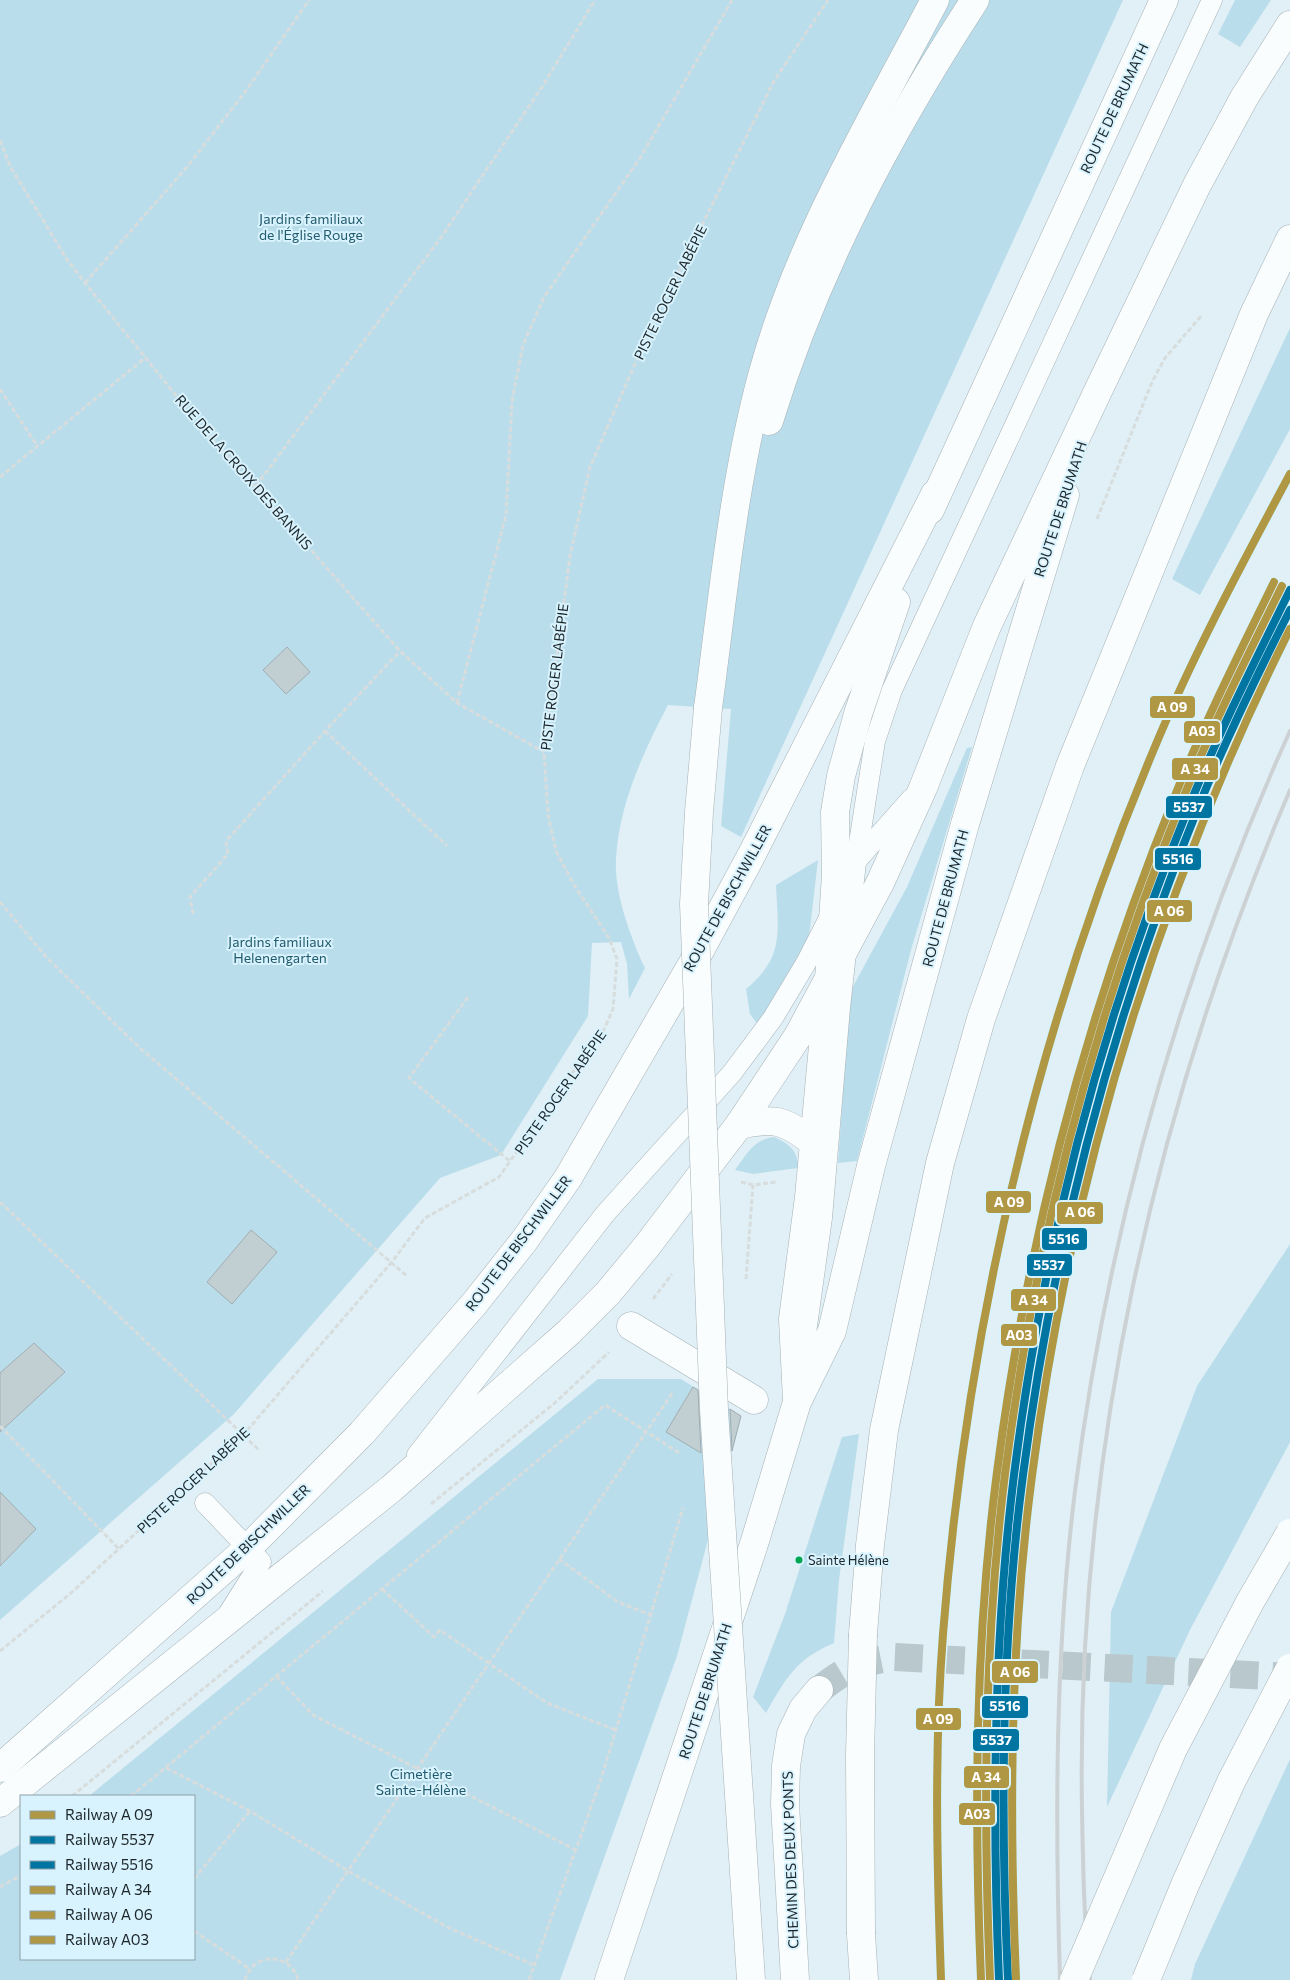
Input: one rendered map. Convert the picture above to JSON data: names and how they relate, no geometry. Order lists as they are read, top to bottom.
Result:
{
  "streets": {
    "main road": ["ROUTE DE BRUMATH", "ROUTE DE BISCHWILLER", "CHEMIN DES DEUX PONTS"],
    "path": ["PISTE ROGER LABÉPIE", "RUE DE LA CROIX DES BANNIS"]
  },
  "crossings": [
    ["ROUTE DE BRUMATH", "ROUTE DE BISCHWILLER"],
    ["PISTE ROGER LABÉPIE", "RUE DE LA CROIX DES BANNIS"]
  ],
  "parks": ["Jardins familiaux de l'Église Rouge", "Jardins familiaux Helenengarten", "Cimetière Sainte-Hélène"],
  "places": ["Sainte Hélène"],
  "lines": ["rail line A03", "rail line 5537", "rail line 5516"],
  "legend": [
    "Railway A 09",
    "Railway 5537",
    "Railway 5516",
    "Railway A 34",
    "Railway A 06",
    "Railway A03"
  ]
}
